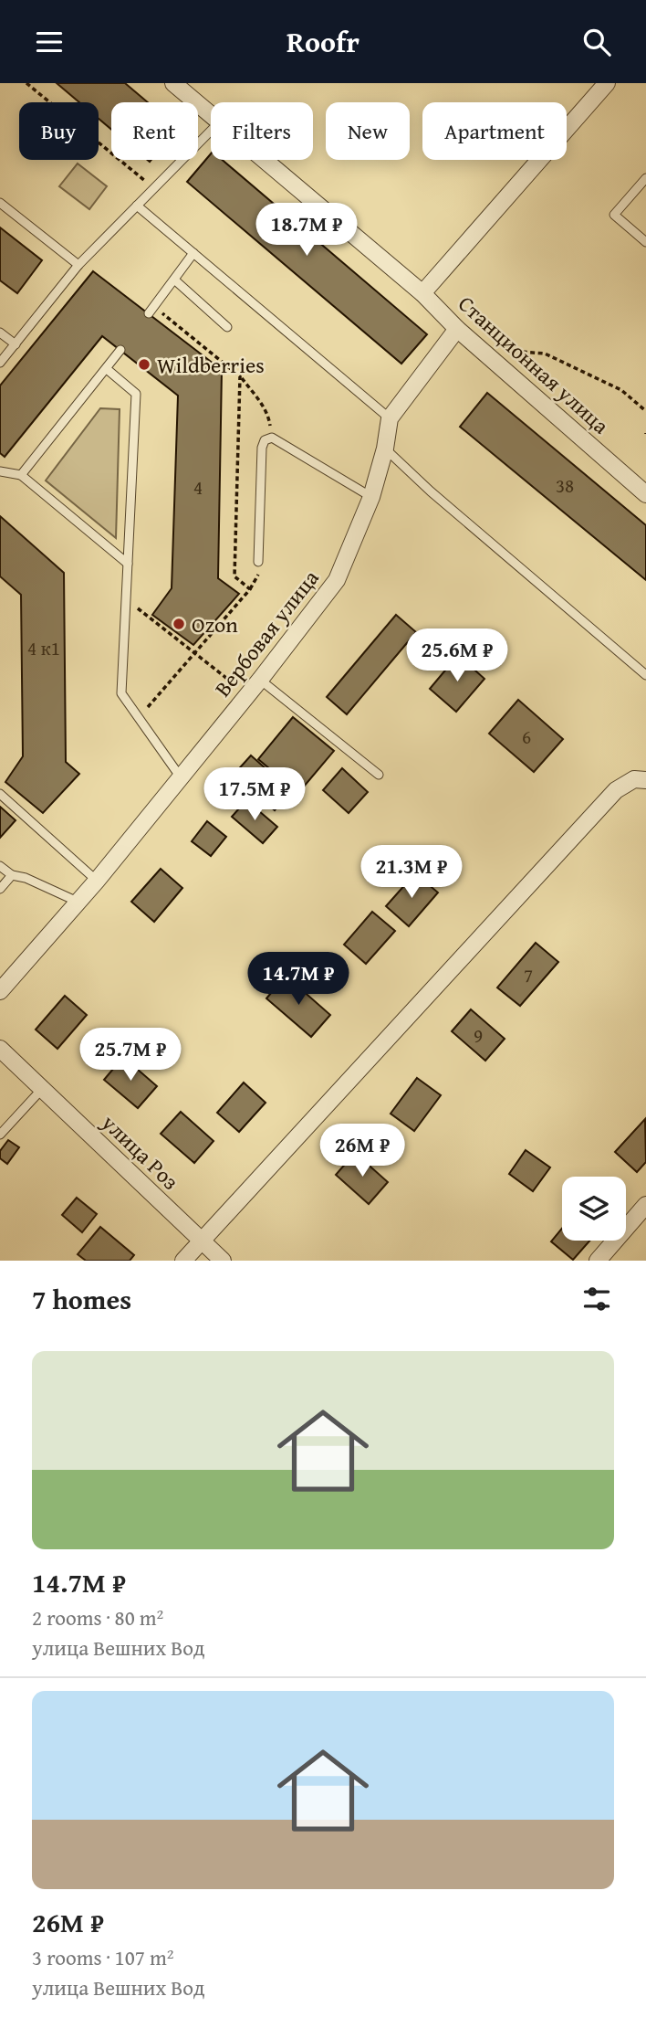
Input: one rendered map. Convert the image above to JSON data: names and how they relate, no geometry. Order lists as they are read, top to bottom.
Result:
{
  "streets": {
    "street": ["Станционная улица", "Вербовая улица", "улица Роз"]
  },
  "crossings": [
    ["Станционная улица", "Вербовая улица"]
  ],
  "places": ["Wildberries", "Ozon"],
  "house_numbers": [
    "38",
    "4",
    "4 к1",
    "6",
    "7",
    "9"
  ],
  "page": {
    "header": "Roofr",
    "chip": [
      "Buy",
      "Rent",
      "Filters",
      "New",
      "Apartment"
    ],
    "price": [
      "18.7M ₽",
      "25.6M ₽",
      "17.5M ₽",
      "21.3M ₽",
      "14.7M ₽",
      "25.7M ₽",
      "26M ₽"
    ],
    "heading": "7 homes",
    "list": [
      {
        "name": "14.7M ₽",
        "note": "2 rooms · 80 m² · улица Вешних Вод"
      },
      {
        "name": "26M ₽",
        "note": "3 rooms · 107 m² · улица Вешних Вод"
      }
    ]
  }
}
